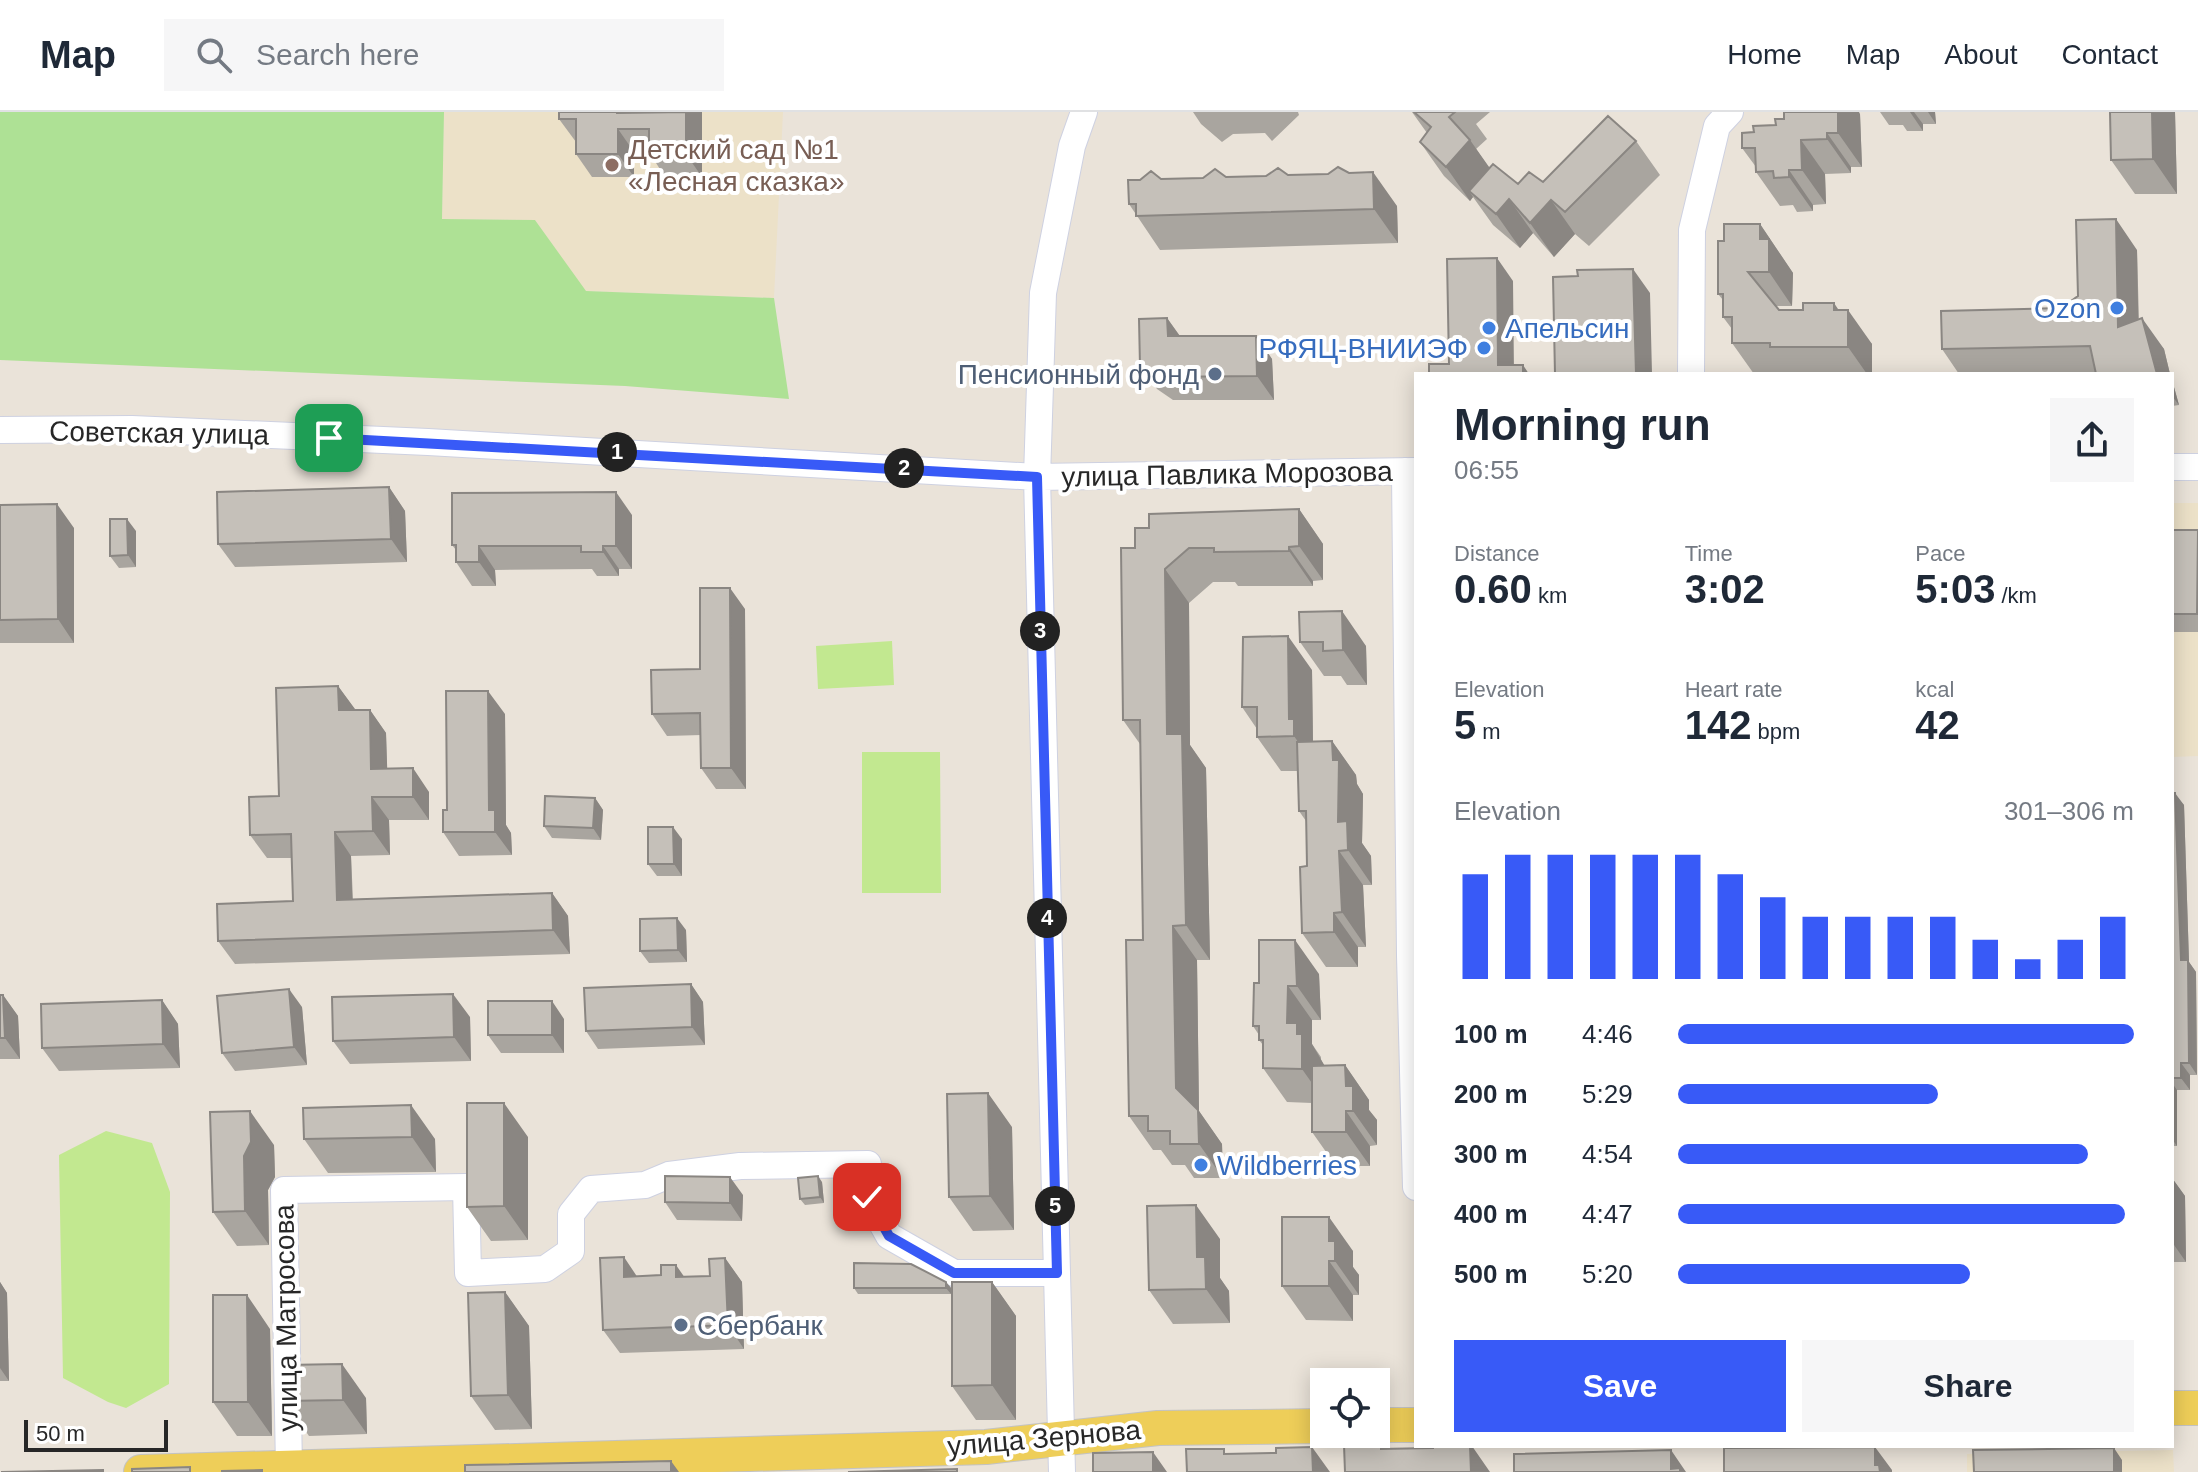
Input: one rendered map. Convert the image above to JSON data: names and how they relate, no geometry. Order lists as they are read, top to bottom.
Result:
{
  "streets": {
    "main road": ["улица Зернова"],
    "street": ["Советская улица", "улица Павлика Морозова", "улица Матросова"]
  },
  "crossings": [
    ["Советская улица", "улица Павлика Морозова"],
    ["улица Матросова", "улица Зернова"]
  ],
  "places": [
    "Детский сад №1 «Лесная сказка»",
    "Ozon",
    "Апельсин",
    "РФЯЦ-ВНИИЭФ",
    "Пенсионный фонд",
    "Wildberries",
    "Сбербанк"
  ],
  "scale_bar": "50 m",
  "page": {
    "header": "Map",
    "search": "Search here",
    "nav": [
      "Home",
      "Map",
      "About",
      "Contact"
    ],
    "heading": ["Morning run", "06:55"],
    "pins": [
      "1",
      "2",
      "3",
      "4",
      "5"
    ],
    "stats": [
      ["Distance", "0.60 km"],
      ["Time", "3:02"],
      ["Pace", "5:03 /km"],
      ["Elevation", "5 m"],
      ["Heart rate", "142 bpm"],
      ["kcal", "42"]
    ],
    "chart": ["Elevation", "301–306 m"],
    "list": [
      {
        "name": "100 m",
        "note": "4:46"
      },
      {
        "name": "200 m",
        "note": "5:29"
      },
      {
        "name": "300 m",
        "note": "4:54"
      },
      {
        "name": "400 m",
        "note": "4:47"
      },
      {
        "name": "500 m",
        "note": "5:20"
      }
    ],
    "buttons": ["Save", "Share"],
    "scale": "50 m"
  }
}
